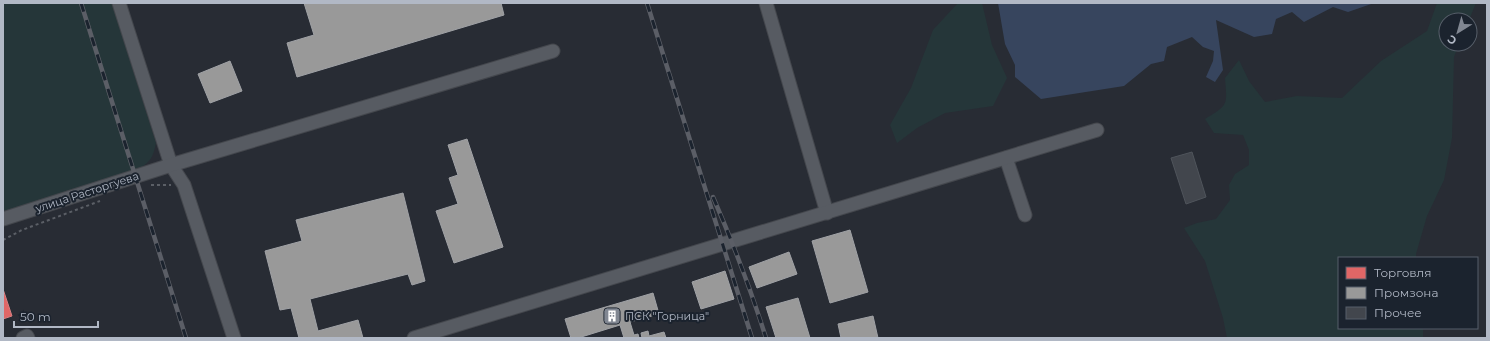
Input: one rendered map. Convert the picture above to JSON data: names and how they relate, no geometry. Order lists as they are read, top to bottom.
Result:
{
  "streets": {
    "street": ["улица Расторгуева"]
  },
  "places": {
    "building": ["ПСК \"Горница\""]
  },
  "legend": ["Торговля", "Промзона", "Прочее"],
  "scale_bar": "50 m",
  "north": "bottom left"
}
